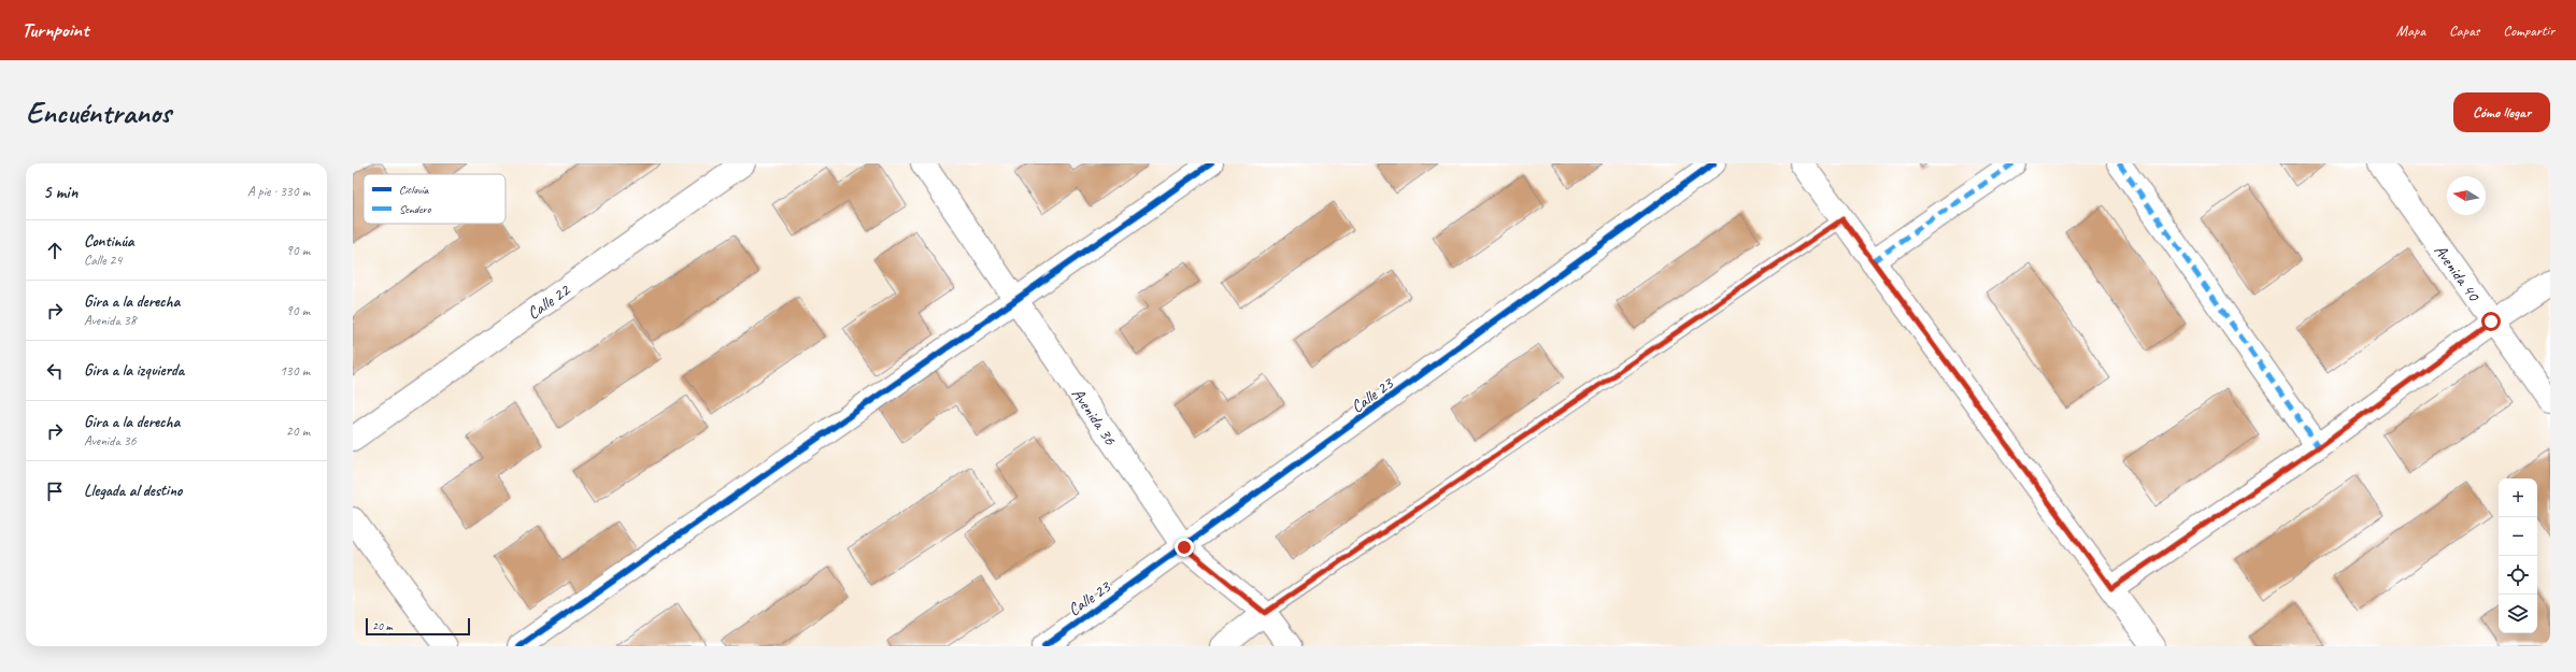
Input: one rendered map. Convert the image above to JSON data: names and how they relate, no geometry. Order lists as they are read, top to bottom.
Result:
{
  "streets": {
    "street": [
      "Avenida 40",
      "Calle 22",
      "Calle 23",
      "Avenida 36"
    ]
  },
  "crossings": [
    ["Calle 23", "Avenida 36"]
  ],
  "legend": ["Ciclovía", "Sendero"],
  "scale_bar": "20 m",
  "north": "left",
  "page": {
    "header": "Turnpoint",
    "nav": ["Mapa", "Capas", "Compartir"],
    "buttons": "Cómo llegar",
    "title": "Encuéntranos",
    "heading": ["5 min", "A pie · 330 m"],
    "list": [
      ["Continúa", "Calle 24", "90 m"],
      ["Gira a la derecha", "Avenida 38", "90 m"],
      ["Gira a la izquierda", "130 m"],
      ["Gira a la derecha", "Avenida 36", "20 m"],
      "Llegada al destino"
    ],
    "map_buttons": ["+", "−"],
    "scale": "20 m"
  }
}
